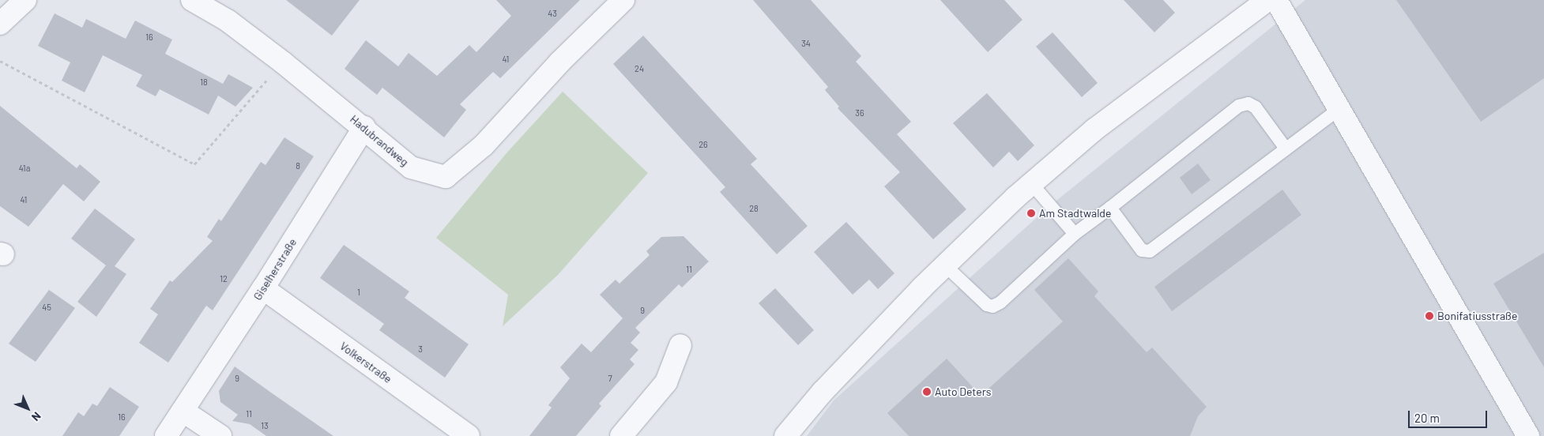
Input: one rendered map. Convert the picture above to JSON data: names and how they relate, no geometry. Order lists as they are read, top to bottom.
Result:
{
  "streets": {
    "street": ["Hadubrandweg", "Giselherstraße", "Volkerstraße"]
  },
  "crossings": [
    ["Hadubrandweg", "Giselherstraße"],
    ["Giselherstraße", "Volkerstraße"]
  ],
  "places": ["Am Stadtwalde", "Bonifatiusstraße", "Auto Deters"],
  "house_numbers": [
    "43",
    "16",
    "34",
    "41",
    "24",
    "18",
    "36",
    "26",
    "8",
    "41a",
    "41",
    "28",
    "11",
    "12",
    "1",
    "45",
    "9",
    "3",
    "9",
    "7",
    "11",
    "16",
    "13"
  ],
  "scale_bar": "20 m",
  "north": "bottom right"
}
